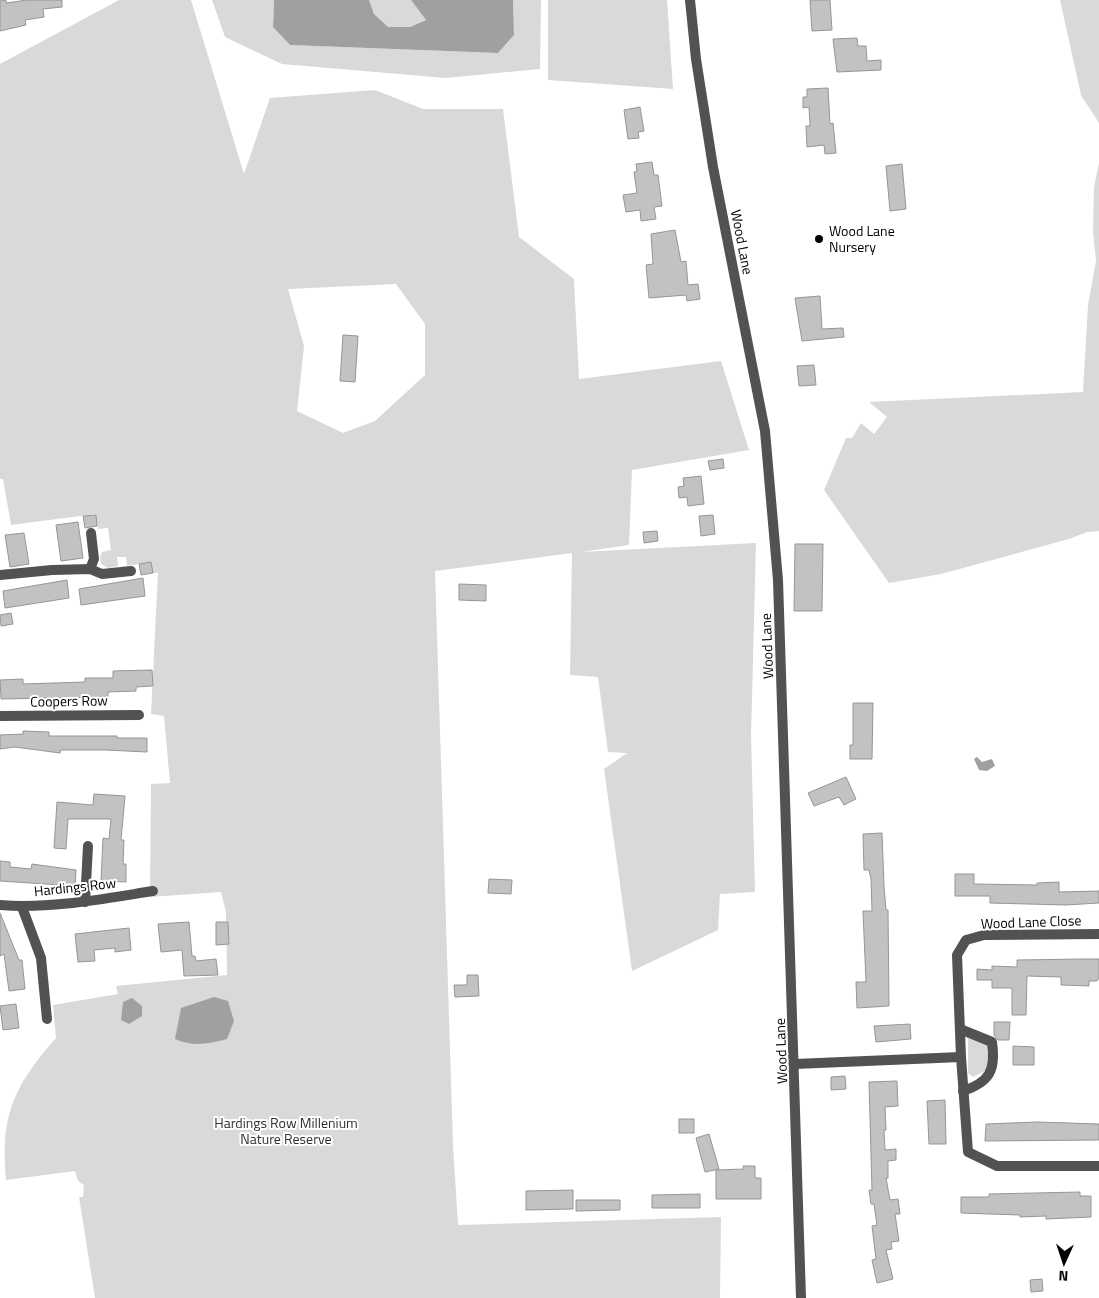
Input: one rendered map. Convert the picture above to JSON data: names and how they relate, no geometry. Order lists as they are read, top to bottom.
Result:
{
  "streets": {
    "street": [
      "Wood Lane",
      "Coopers Row",
      "Hardings Row",
      "Wood Lane Close"
    ]
  },
  "parks": ["Hardings Row Millenium Nature Reserve"],
  "places": ["Wood Lane Nursery"],
  "north": "bottom"
}
